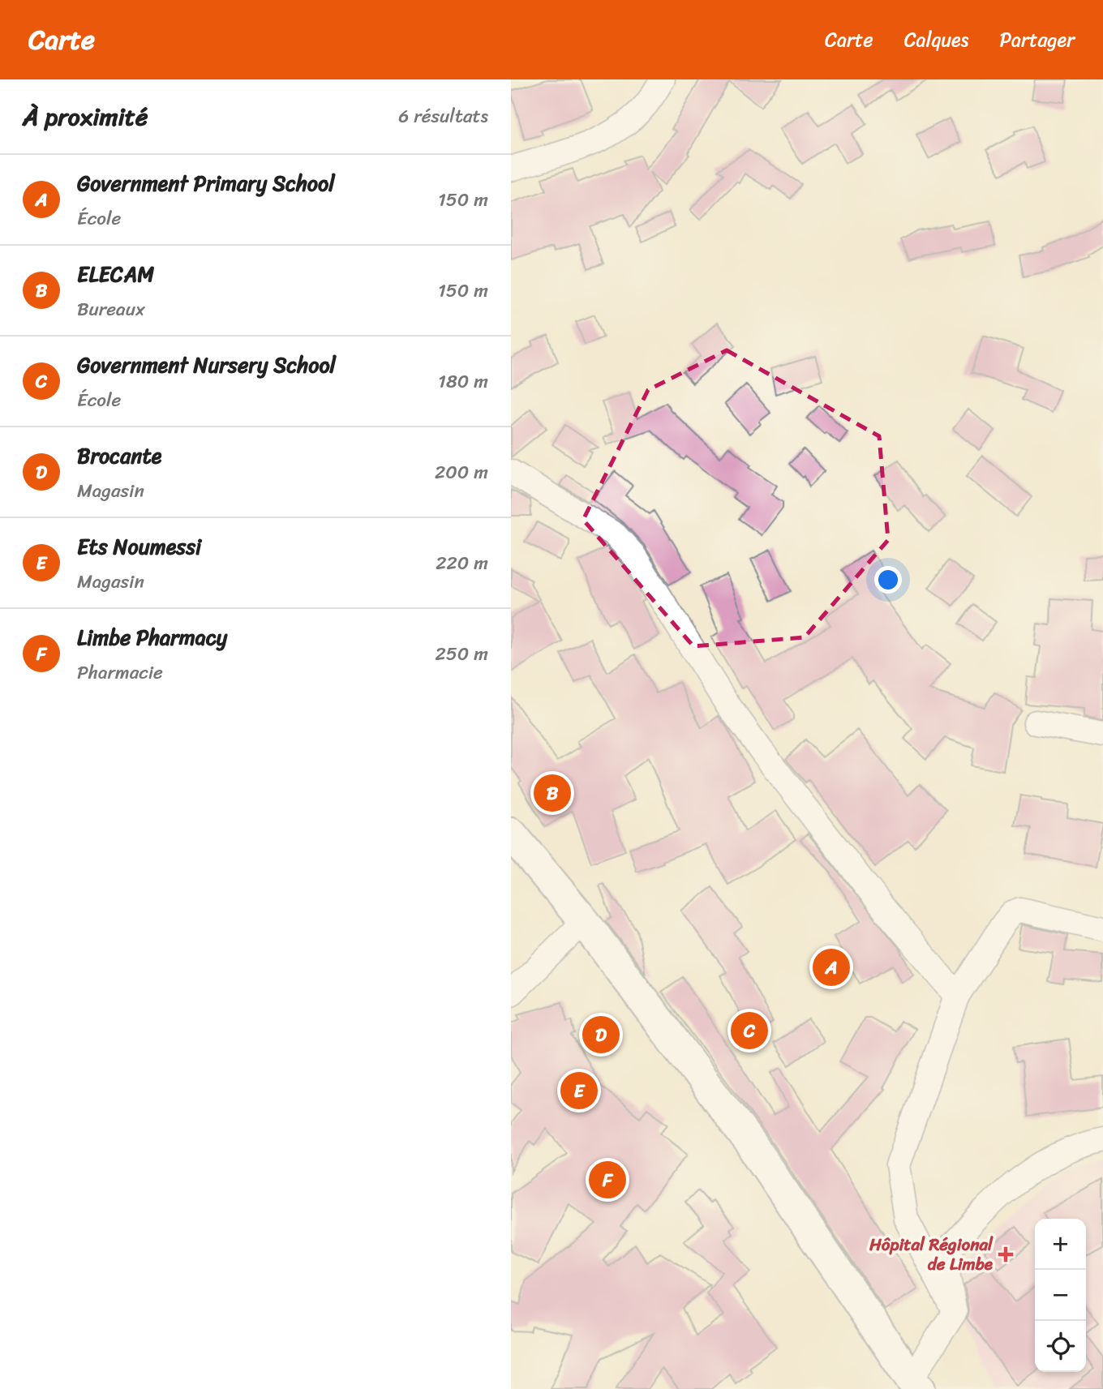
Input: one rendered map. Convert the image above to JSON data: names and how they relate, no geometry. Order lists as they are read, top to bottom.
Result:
{
  "places": {
    "health": ["Hôpital Régional de Limbe"]
  },
  "page": {
    "header": "Carte",
    "nav": ["Carte", "Calques", "Partager"],
    "heading": ["À proximité", "6 résultats"],
    "list": [
      {
        "mark": "A",
        "name": "Government Primary School",
        "note": "École",
        "value": "150 m"
      },
      {
        "mark": "B",
        "name": "ELECAM",
        "note": "Bureaux",
        "value": "150 m"
      },
      {
        "mark": "C",
        "name": "Government Nursery School",
        "note": "École",
        "value": "180 m"
      },
      {
        "mark": "D",
        "name": "Brocante",
        "note": "Magasin",
        "value": "200 m"
      },
      {
        "mark": "E",
        "name": "Ets Noumessi",
        "note": "Magasin",
        "value": "220 m"
      },
      {
        "mark": "F",
        "name": "Limbe Pharmacy",
        "note": "Pharmacie",
        "value": "250 m"
      }
    ],
    "pins": [
      "B",
      "A",
      "C",
      "D",
      "E",
      "F"
    ],
    "map_buttons": ["+", "−"]
  }
}
